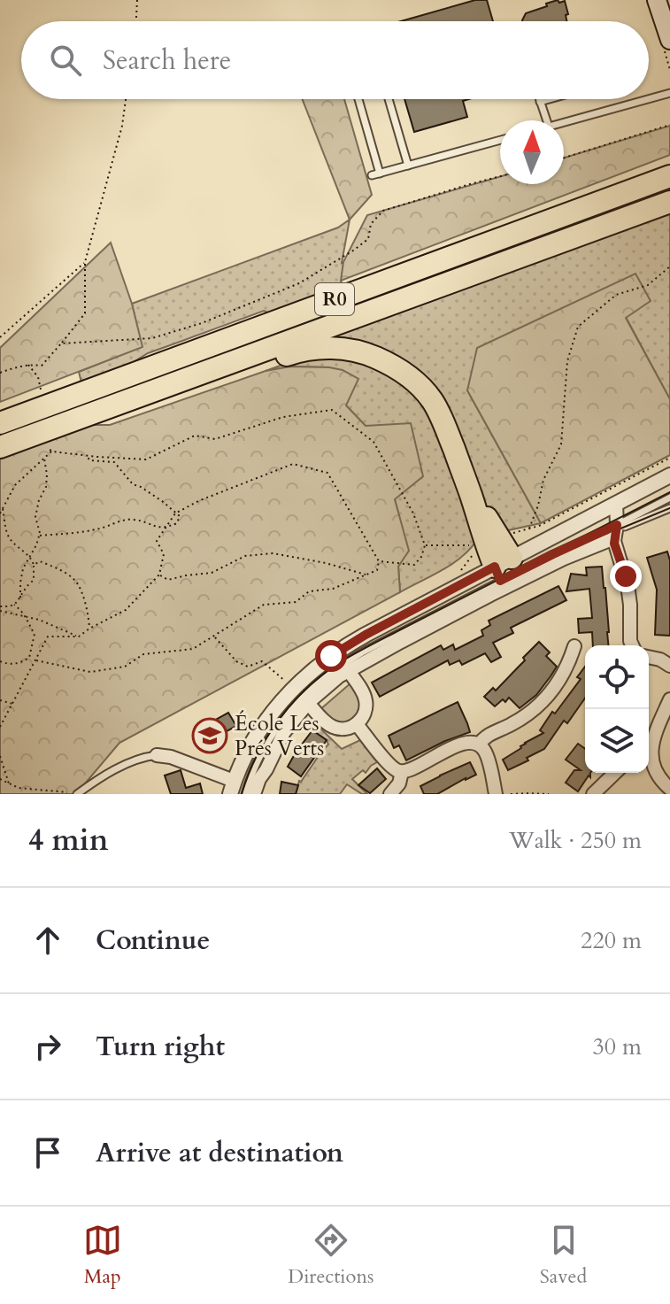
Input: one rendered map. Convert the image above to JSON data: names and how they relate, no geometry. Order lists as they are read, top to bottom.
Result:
{
  "streets": {
    "highway": ["R0"]
  },
  "places": {
    "school or university": ["École Les Prés Verts"]
  },
  "north": "top",
  "page": {
    "search": "Search here",
    "heading": ["4 min", "Walk · 250 m"],
    "list": [
      ["Continue", "220 m"],
      ["Turn right", "30 m"],
      "Arrive at destination"
    ],
    "nav": ["Map", "Directions", "Saved"]
  }
}
